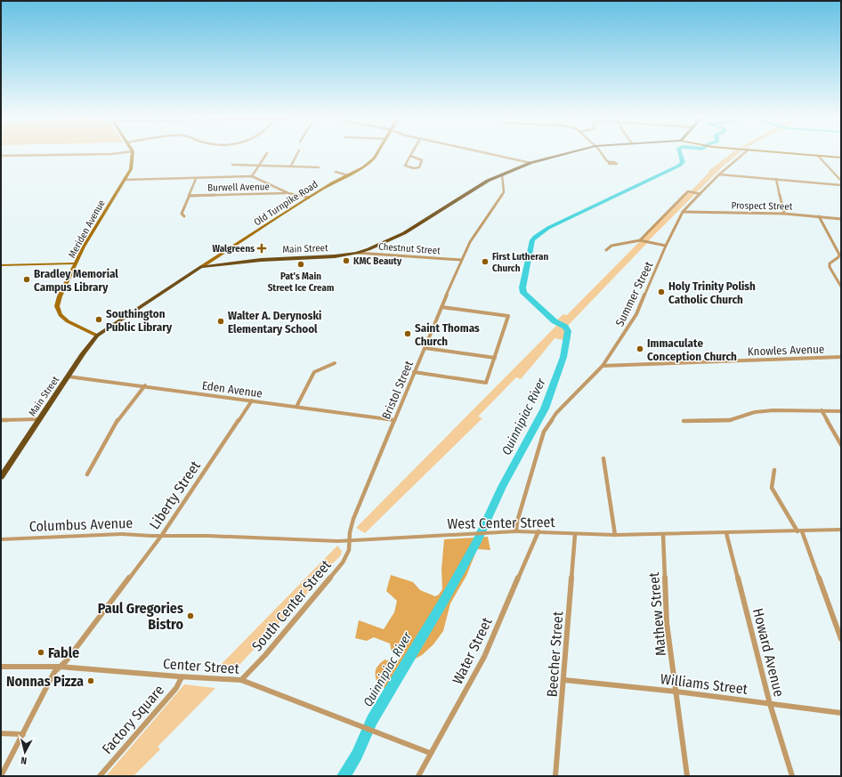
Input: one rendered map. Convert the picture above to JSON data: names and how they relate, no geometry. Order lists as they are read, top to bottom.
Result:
{
  "streets": {
    "highway": ["Main Street"],
    "main road": ["Old Turnpike Road", "Meriden Avenue"],
    "street": [
      "Burwell Avenue",
      "Prospect Street",
      "Chestnut Street",
      "Summer Street",
      "Knowles Avenue",
      "Eden Avenue",
      "Bristol Street",
      "Liberty Street",
      "West Center Street",
      "Columbus Avenue",
      "South Center Street",
      "Mathew Street",
      "Water Street",
      "Howard Avenue",
      "Beecher Street",
      "Center Street",
      "Williams Street",
      "Factory Square"
    ]
  },
  "crossings": [
    ["Old Turnpike Road", "Main Street"],
    ["Prospect Street", "Summer Street"],
    ["Meriden Avenue", "Main Street"],
    ["Main Street", "Chestnut Street"],
    ["Main Street", "Eden Avenue"],
    ["Main Street", "Bristol Street"],
    ["Chestnut Street", "Bristol Street"],
    ["Summer Street", "Knowles Avenue"],
    ["Summer Street", "West Center Street"],
    ["Eden Avenue", "Bristol Street"],
    ["Eden Avenue", "Liberty Street"],
    ["Bristol Street", "West Center Street"],
    ["Bristol Street", "South Center Street"],
    ["Liberty Street", "West Center Street"],
    ["Liberty Street", "Columbus Avenue"],
    ["Liberty Street", "Center Street"],
    ["West Center Street", "Columbus Avenue"],
    ["West Center Street", "South Center Street"],
    ["West Center Street", "Mathew Street"],
    ["West Center Street", "Water Street"],
    ["West Center Street", "Howard Avenue"],
    ["West Center Street", "Beecher Street"],
    ["South Center Street", "Center Street"],
    ["Mathew Street", "Williams Street"],
    ["Water Street", "Center Street"],
    ["Howard Avenue", "Williams Street"],
    ["Beecher Street", "Williams Street"],
    ["Center Street", "Factory Square"]
  ],
  "water": ["Quinnipiac River"],
  "places": {
    "health": ["Walgreens"],
    "other": [
      "KMC Beauty",
      "First Lutheran Church",
      "Pat's Main Street Ice Cream",
      "Bradley Memorial Campus Library",
      "Holy Trinity Polish Catholic Church",
      "Southington Public Library",
      "Walter A. Derynoski Elementary School",
      "Saint Thomas Church",
      "Immaculate Conception Church",
      "Paul Gregories Bistro",
      "Fable",
      "Nonnas Pizza"
    ]
  },
  "north": "bottom"
}
